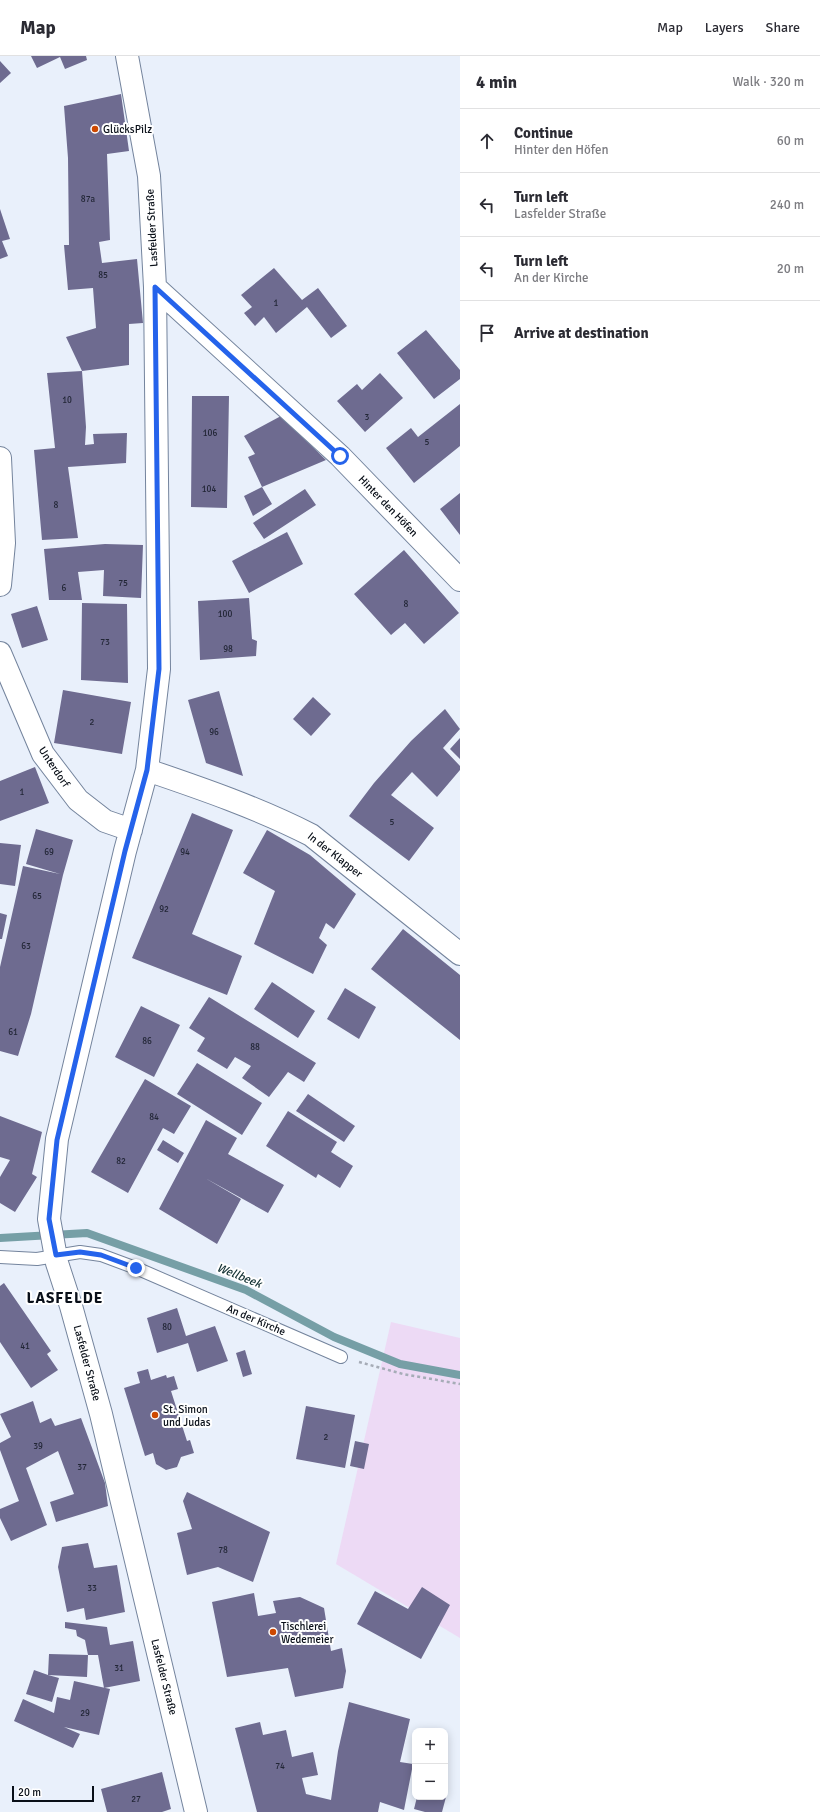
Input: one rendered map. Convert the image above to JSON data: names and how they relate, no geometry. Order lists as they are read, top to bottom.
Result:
{
  "streets": {
    "street": [
      "Lasfelder Straße",
      "Hinter den Höfen",
      "Unterdorf",
      "In der Klapper"
    ],
    "lane": ["An der Kirche"]
  },
  "crossings": [
    ["Lasfelder Straße", "Hinter den Höfen"],
    ["Lasfelder Straße", "Unterdorf"],
    ["Lasfelder Straße", "In der Klapper"],
    ["Lasfelder Straße", "An der Kirche"]
  ],
  "districts": ["LASFELDE"],
  "water": ["Wellbeek"],
  "places": ["GlücksPilz", "St. Simon und Judas", "Tischlerei Wedemeier"],
  "house_numbers": [
    "87a",
    "85",
    "1",
    "10",
    "3",
    "106",
    "5",
    "104",
    "8",
    "75",
    "6",
    "8",
    "100",
    "73",
    "98",
    "2",
    "96",
    "1",
    "5",
    "69",
    "94",
    "65",
    "92",
    "63",
    "61",
    "86",
    "88",
    "84",
    "82",
    "80",
    "41",
    "2",
    "39",
    "37",
    "78",
    "33",
    "31",
    "29",
    "74",
    "27"
  ],
  "scale_bar": "20 m",
  "page": {
    "header": "Map",
    "nav": ["Map", "Layers", "Share"],
    "heading": ["4 min", "Walk · 320 m"],
    "list": [
      ["Continue", "Hinter den Höfen", "60 m"],
      ["Turn left", "Lasfelder Straße", "240 m"],
      ["Turn left", "An der Kirche", "20 m"],
      "Arrive at destination"
    ],
    "map_buttons": ["+", "−"],
    "scale": "20 m"
  }
}
